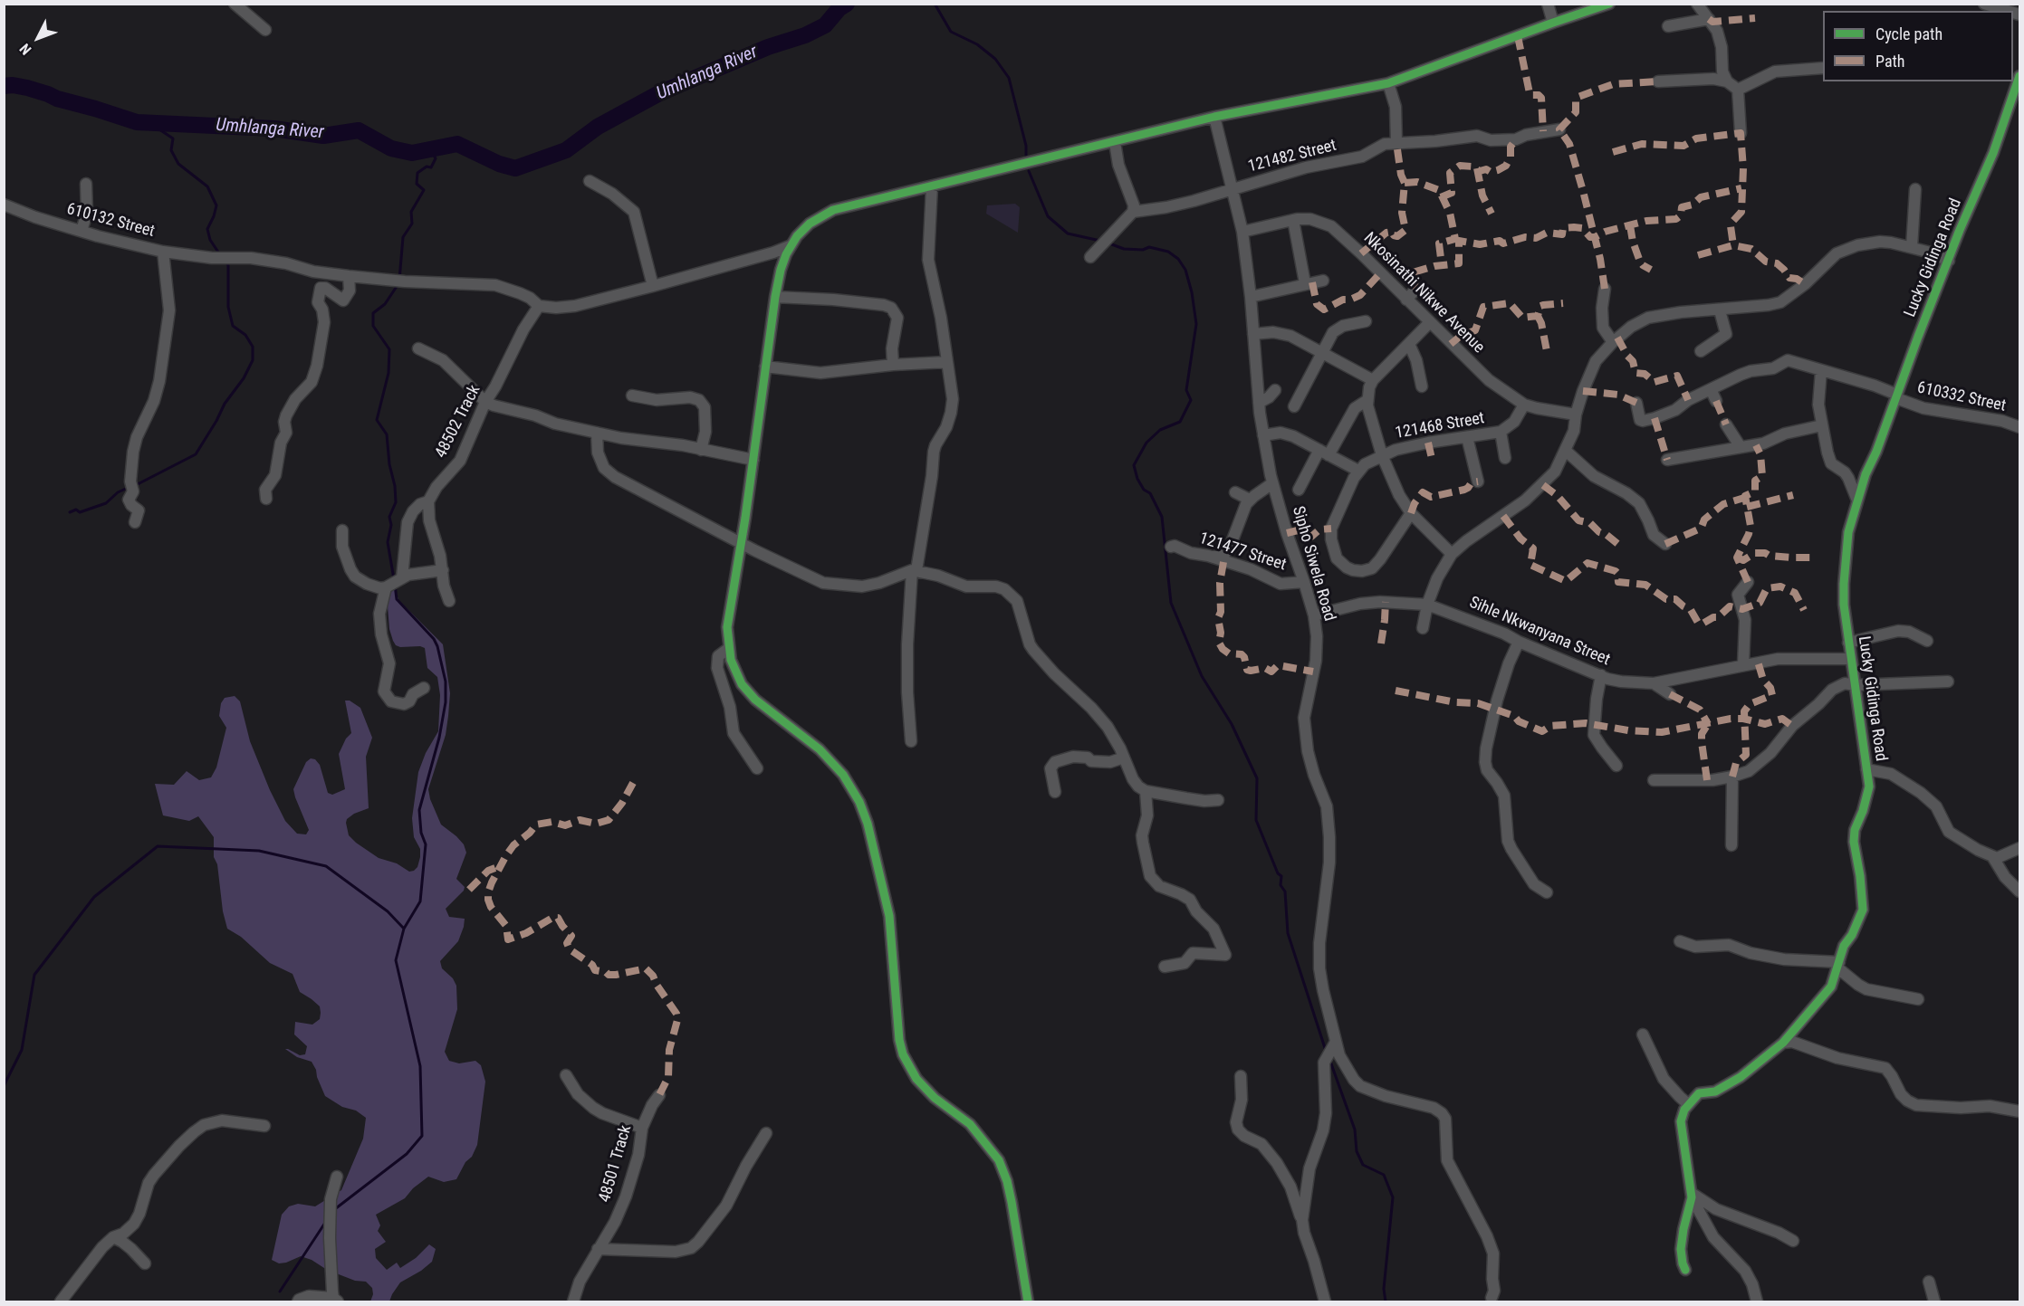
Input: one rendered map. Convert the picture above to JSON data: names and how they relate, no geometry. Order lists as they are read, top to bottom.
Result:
{
  "streets": {
    "street": [
      "121482 Street",
      "610132 Street",
      "Lucky Gidinga Road",
      "Nkosinathi Nikwe Avenue",
      "610332 Street",
      "48502 Track",
      "121468 Street",
      "121477 Street",
      "Sipho Siwela Road",
      "Sihle Nkwanyana Street",
      "48501 Track"
    ]
  },
  "crossings": [
    ["121482 Street", "Sipho Siwela Road"],
    ["Lucky Gidinga Road", "610332 Street"],
    ["Lucky Gidinga Road", "Sihle Nkwanyana Street"],
    ["Nkosinathi Nikwe Avenue", "121468 Street"],
    ["Nkosinathi Nikwe Avenue", "Sipho Siwela Road"],
    ["121477 Street", "Sipho Siwela Road"],
    ["Sipho Siwela Road", "Sihle Nkwanyana Street"]
  ],
  "water": ["Umhlanga River"],
  "legend": ["Cycle path", "Path"],
  "north": "bottom left"
}
